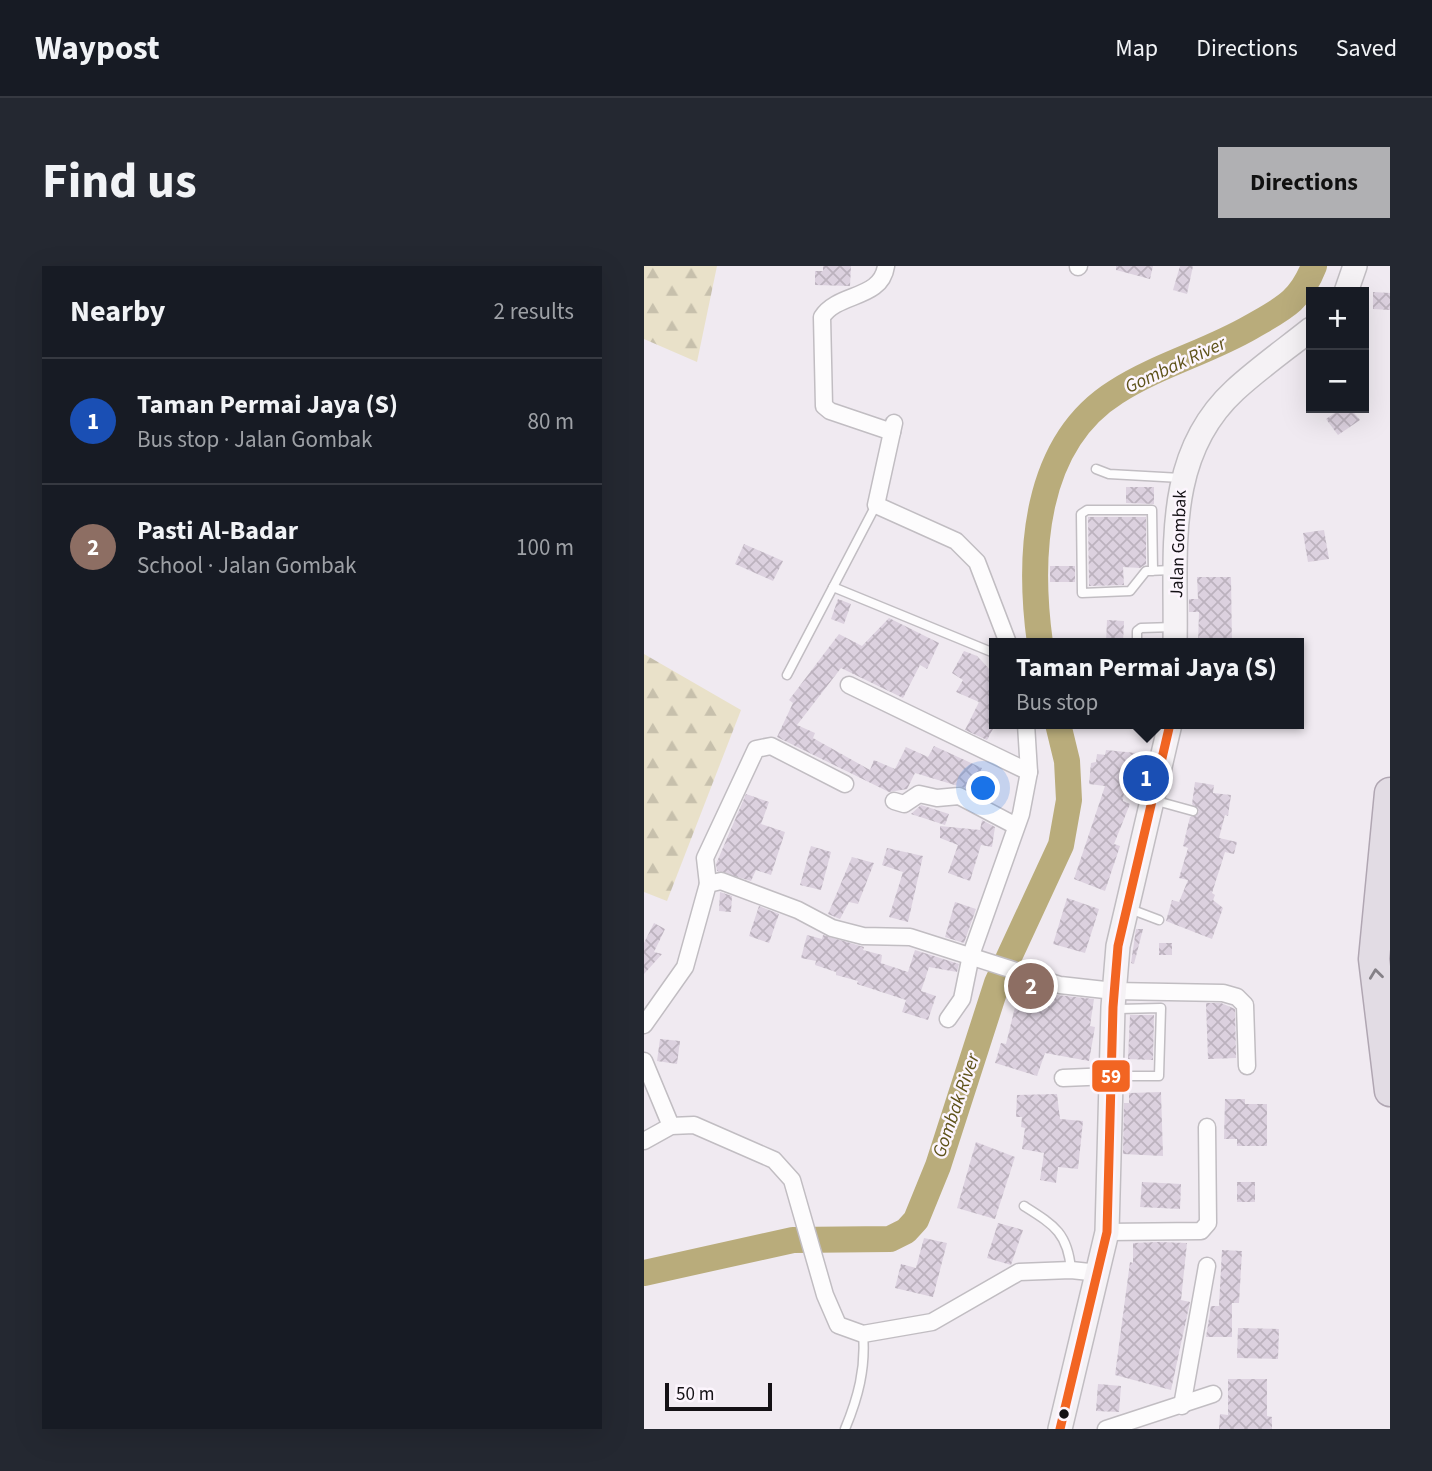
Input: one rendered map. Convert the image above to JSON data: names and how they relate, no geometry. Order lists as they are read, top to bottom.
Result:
{
  "streets": {
    "main road": ["Jalan Gombak"]
  },
  "water": ["Gombak River"],
  "lines": ["transit line 59"],
  "scale_bar": "50 m",
  "page": {
    "header": "Waypost",
    "nav": ["Map", "Directions", "Saved"],
    "title": "Find us",
    "buttons": "Directions",
    "heading": ["Nearby", "2 results"],
    "map_buttons": ["+", "−"],
    "list": [
      {
        "mark": "1",
        "name": "Taman Permai Jaya (S)",
        "note": "Bus stop · Jalan Gombak",
        "value": "80 m"
      },
      {
        "mark": "2",
        "name": "Pasti Al-Badar",
        "note": "School · Jalan Gombak",
        "value": "100 m"
      }
    ],
    "popup": ["Taman Permai Jaya (S)", "Bus stop"],
    "pins": ["1", "2"],
    "scale": "50 m"
  }
}
